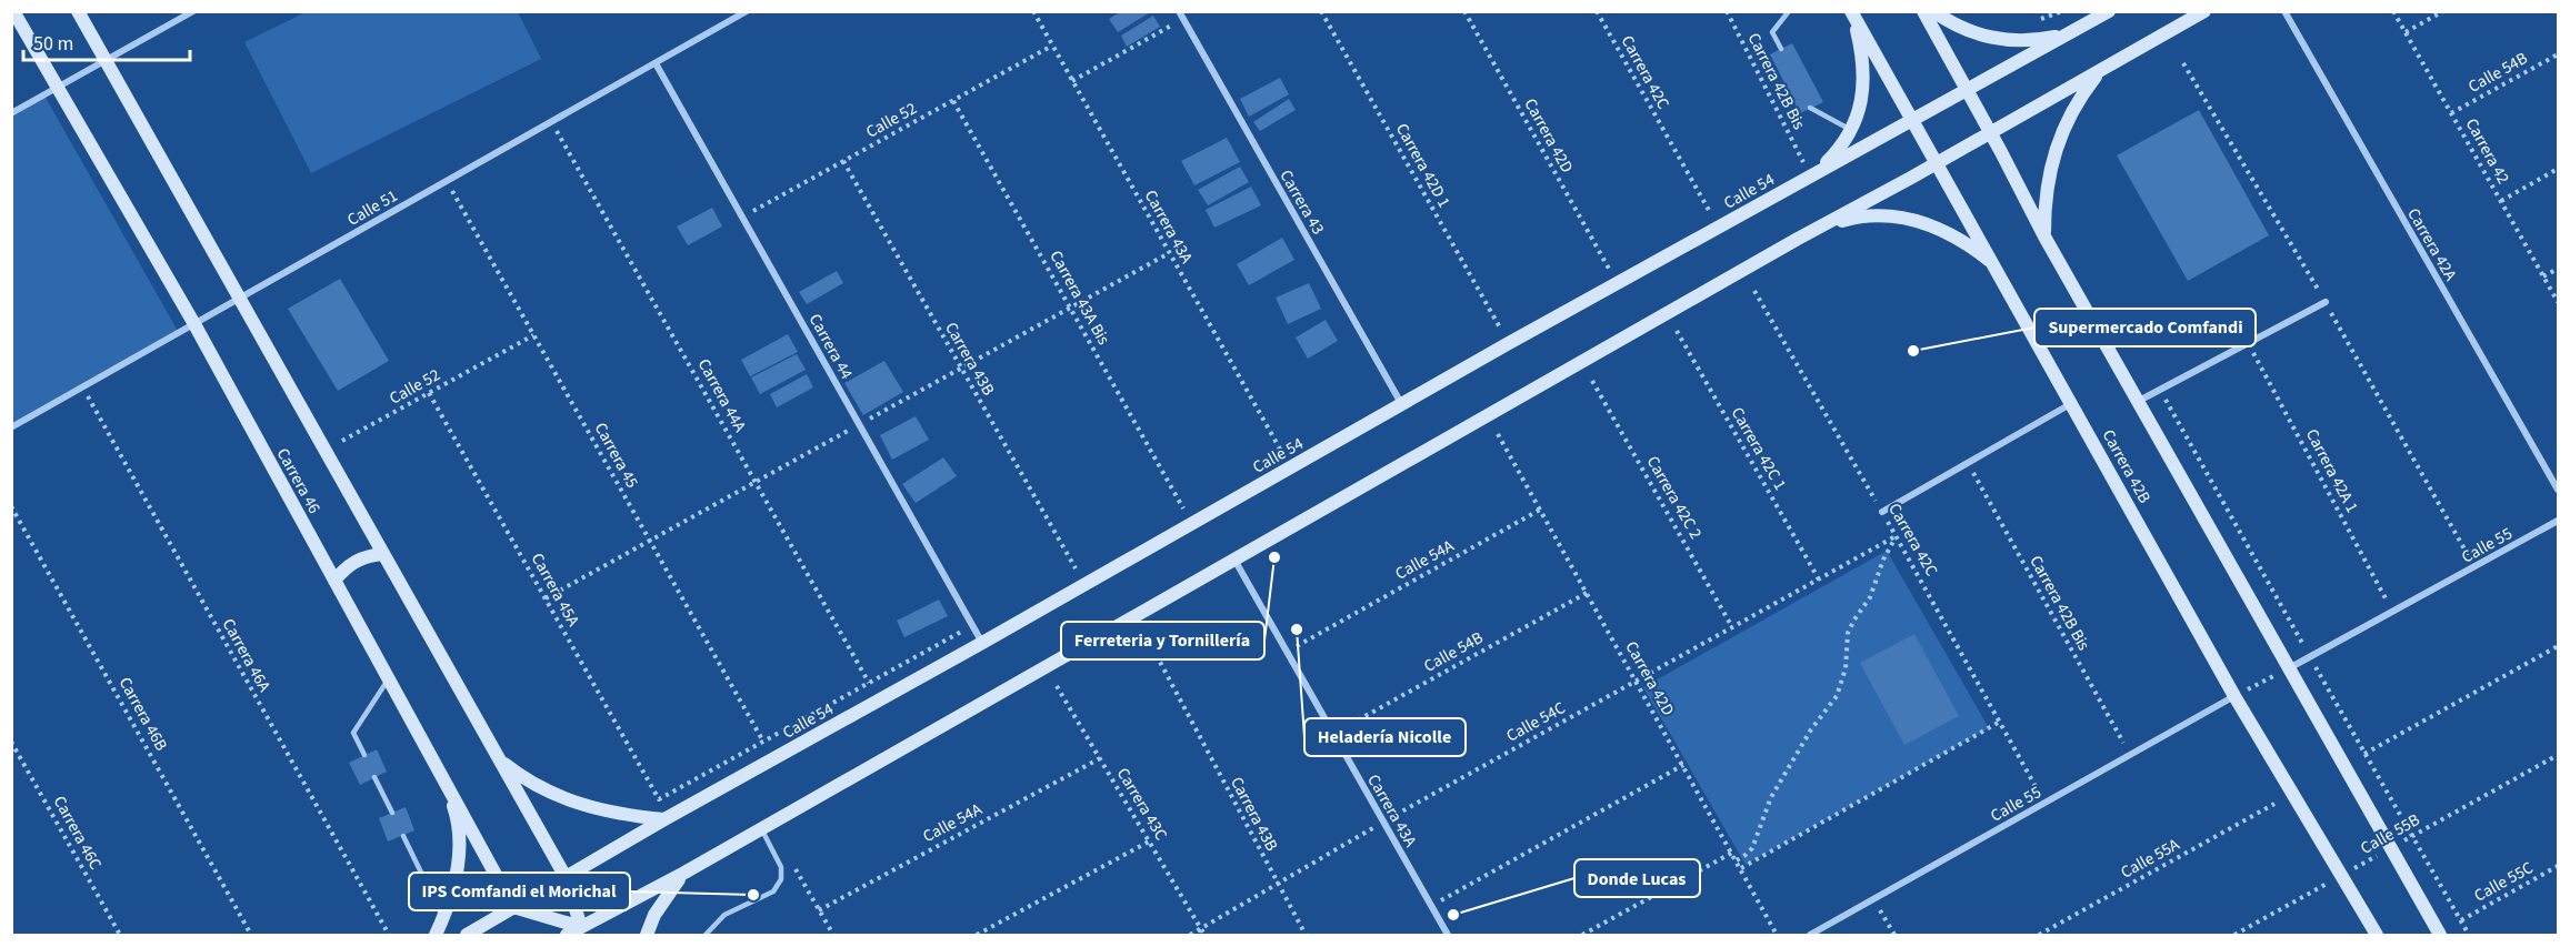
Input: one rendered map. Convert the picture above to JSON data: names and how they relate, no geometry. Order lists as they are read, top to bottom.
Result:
{
  "streets": {
    "main road": ["Calle 54", "Carrera 42B", "Carrera 46"],
    "street": [
      "Carrera 43",
      "Calle 51",
      "Carrera 43A",
      "Carrera 42A",
      "Carrera 44",
      "Calle 55"
    ],
    "path": [
      "Carrera 42C",
      "Calle 54B",
      "Carrera 42B Bis",
      "Calle 52",
      "Carrera 42D",
      "Carrera 42",
      "Carrera 42D 1",
      "Carrera 43A Bis",
      "Carrera 43B",
      "Carrera 44A",
      "Carrera 42C 1",
      "Carrera 45",
      "Carrera 42A 1",
      "Carrera 42C 2",
      "Calle 54A",
      "Carrera 45A",
      "Carrera 46A",
      "Carrera 46B",
      "Calle 54C",
      "Carrera 43C",
      "Carrera 46C",
      "Calle 55B",
      "Calle 55A",
      "Calle 55C"
    ]
  },
  "crossings": [
    ["Carrera 42C", "Calle 55"],
    ["Carrera 42C", "Calle 54C"],
    ["Calle 54B", "Carrera 42D"],
    ["Calle 54B", "Carrera 42"],
    ["Calle 54B", "Carrera 43A"],
    ["Carrera 42B Bis", "Calle 55"],
    ["Calle 52", "Carrera 43A"],
    ["Calle 52", "Carrera 43A Bis"],
    ["Calle 52", "Carrera 44"],
    ["Calle 52", "Carrera 43B"],
    ["Calle 52", "Carrera 45"],
    ["Calle 52", "Carrera 45A"],
    ["Carrera 42D", "Calle 54A"],
    ["Carrera 42D", "Calle 54C"],
    ["Calle 54", "Carrera 43"],
    ["Calle 54", "Carrera 44"],
    ["Calle 54", "Carrera 42B"],
    ["Calle 54", "Carrera 46"],
    ["Calle 51", "Carrera 44"],
    ["Calle 51", "Carrera 44A"],
    ["Calle 51", "Carrera 45"],
    ["Calle 51", "Carrera 46"],
    ["Calle 51", "Carrera 46A"],
    ["Carrera 43A", "Calle 54A"],
    ["Carrera 43A", "Calle 54C"],
    ["Carrera 43B", "Calle 54C"],
    ["Carrera 42C 1", "Calle 54C"],
    ["Carrera 42B", "Calle 55"],
    ["Carrera 42B", "Calle 55B"],
    ["Carrera 42A 1", "Calle 55"],
    ["Carrera 42C 2", "Calle 54C"],
    ["Calle 54A", "Carrera 43C"],
    ["Calle 54C", "Carrera 43C"]
  ],
  "places": [
    "Supermercado Comfandi",
    "Ferreteria y Tornillería",
    "Heladería Nicolle",
    "IPS Comfandi el Morichal",
    "Donde Lucas"
  ],
  "scale_bar": "50 m"
}
